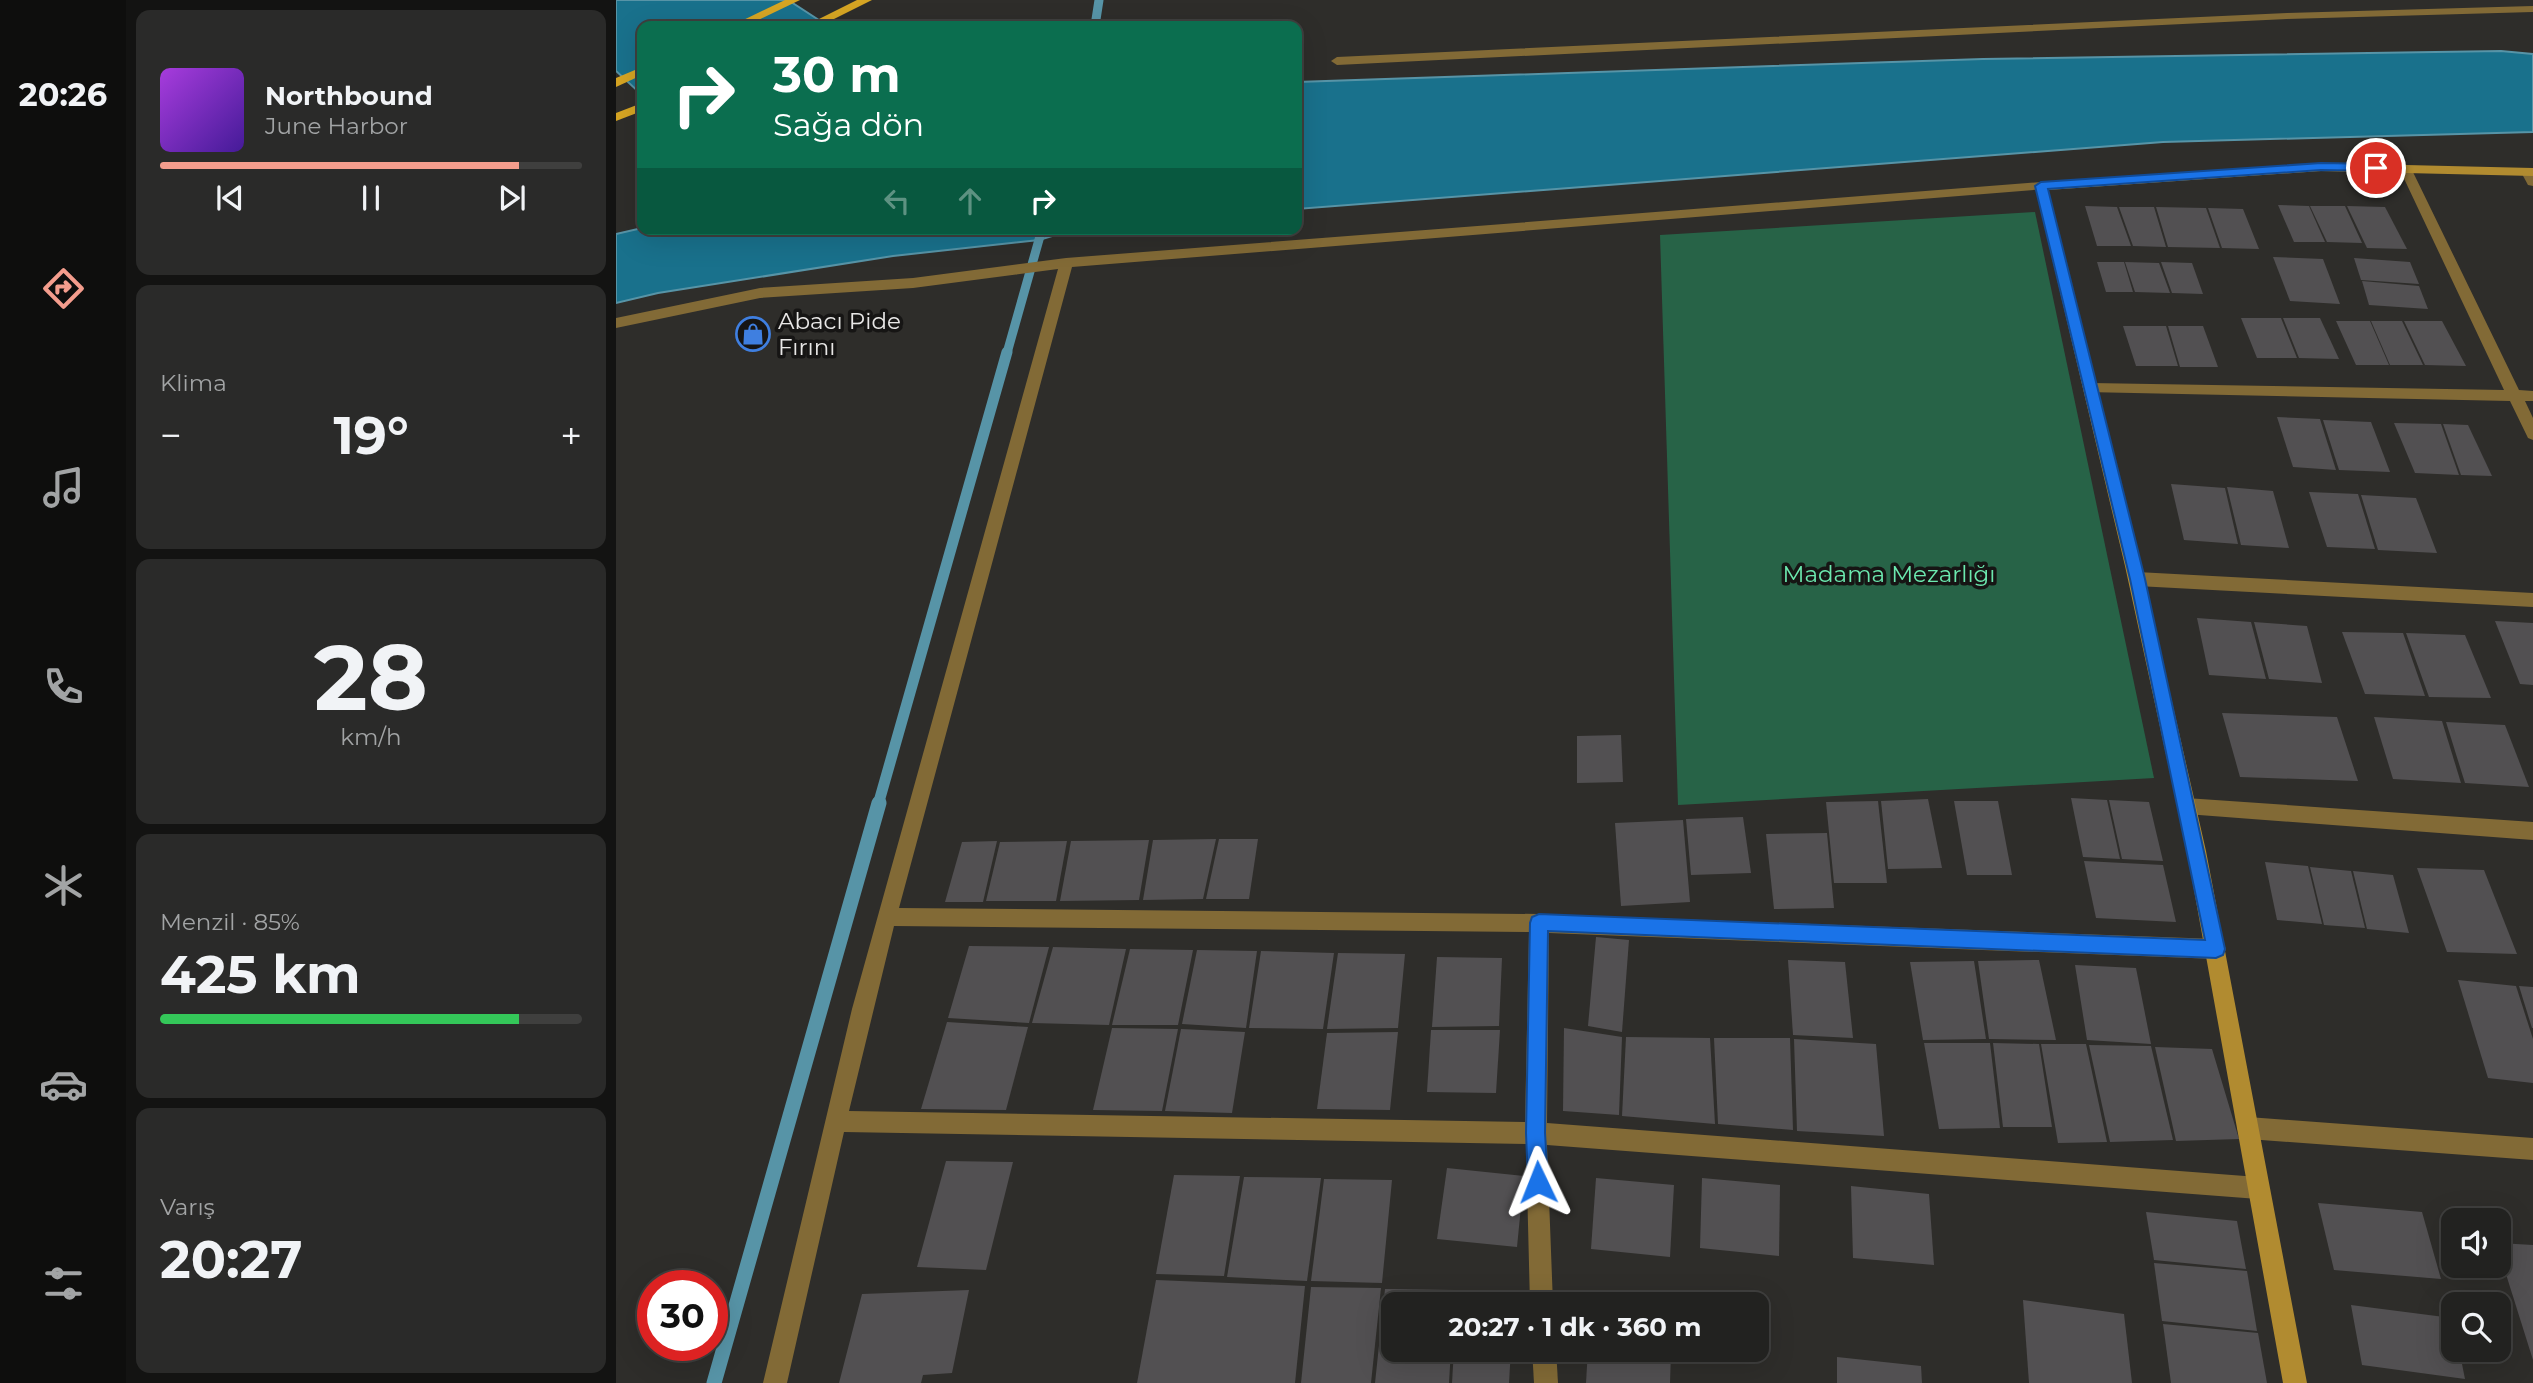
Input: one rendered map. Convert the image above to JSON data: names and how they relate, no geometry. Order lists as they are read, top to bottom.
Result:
{
  "parks": ["Madama Mezarlığı"],
  "places": {
    "shop": ["Abacı Pide Fırını"]
  },
  "page": {
    "tabs": "20:26",
    "turn": ["30 m", "Sağa dön"],
    "song": ["Northbound", "June Harbor"],
    "tile": [
      "Klima",
      ["28", "km/h"],
      ["Menzil · 85%", "425 km"],
      ["Varış", "20:27"]
    ],
    "heat": ["−", "19°", "+"],
    "limit": "30",
    "trip": "20:27 · 1 dk · 360 m"
  }
}
